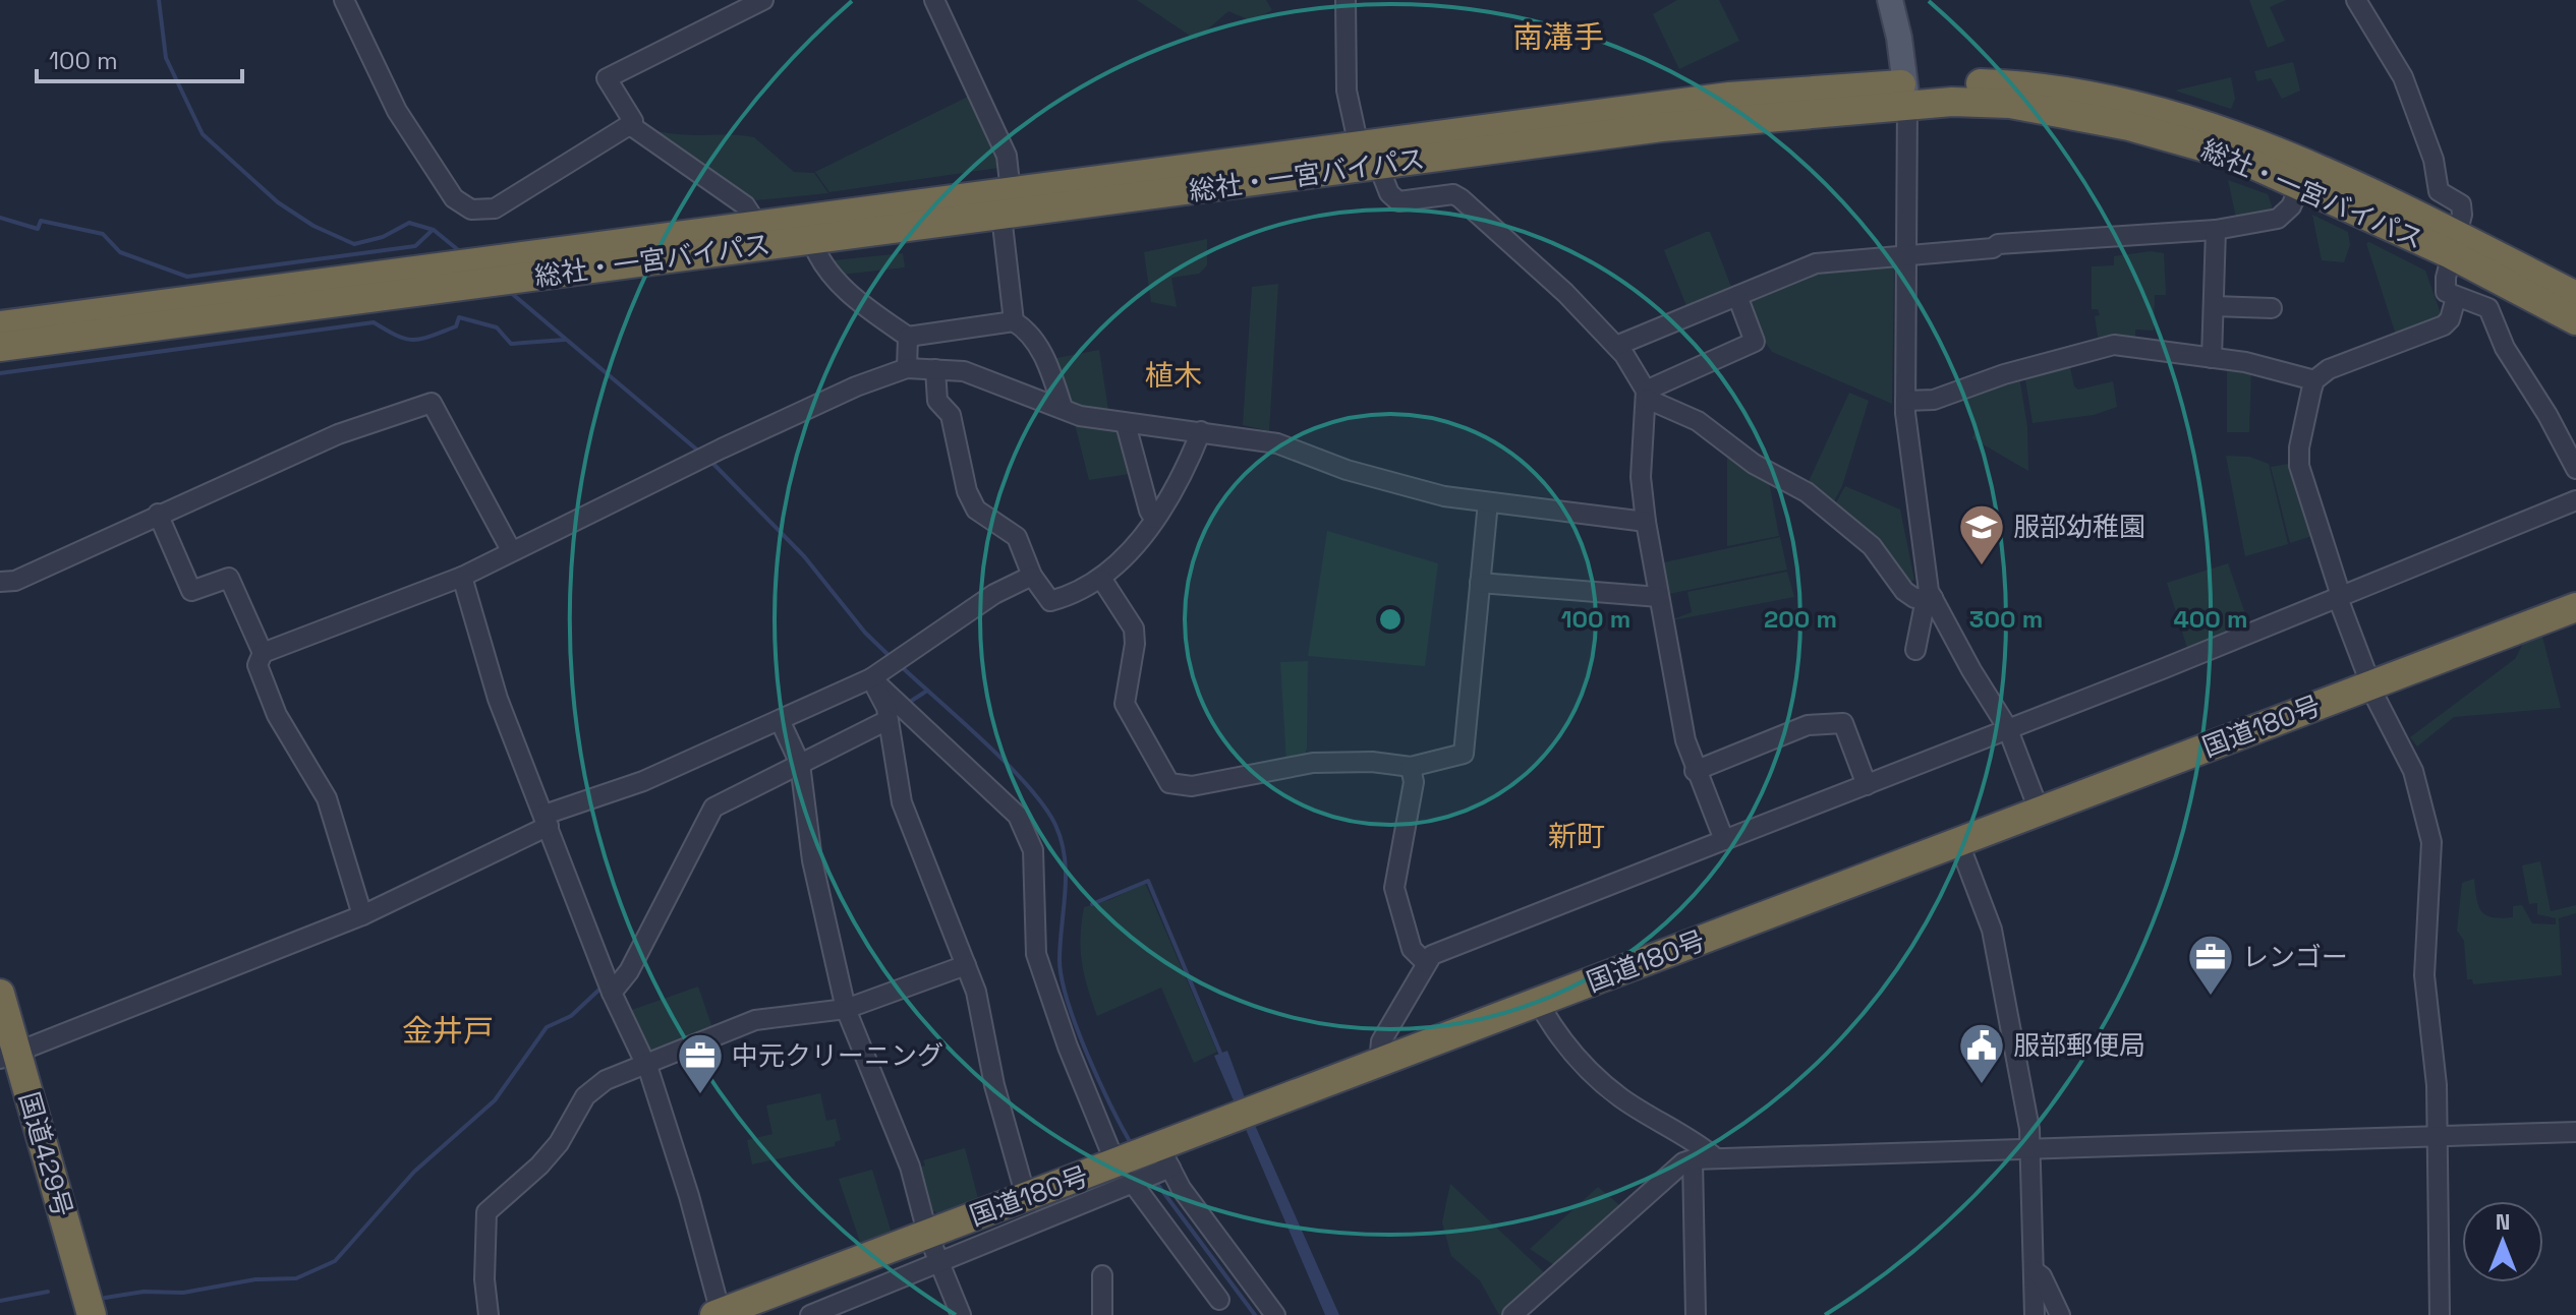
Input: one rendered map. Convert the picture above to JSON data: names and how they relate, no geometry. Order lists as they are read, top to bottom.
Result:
{
  "streets": {
    "highway": ["総社・一宮バイパス", "国道180号", "国道429号"]
  },
  "districts": [
    "南溝手",
    "植木",
    "新町",
    "金井戸"
  ],
  "places": {
    "school or university": ["服部幼稚園"],
    "office": ["レンゴー", "中元クリーニング"],
    "public building": ["服部郵便局"]
  },
  "scale_bar": "100 m",
  "north": "top",
  "rings": [
    "100 m",
    "200 m",
    "300 m",
    "400 m"
  ]
}
